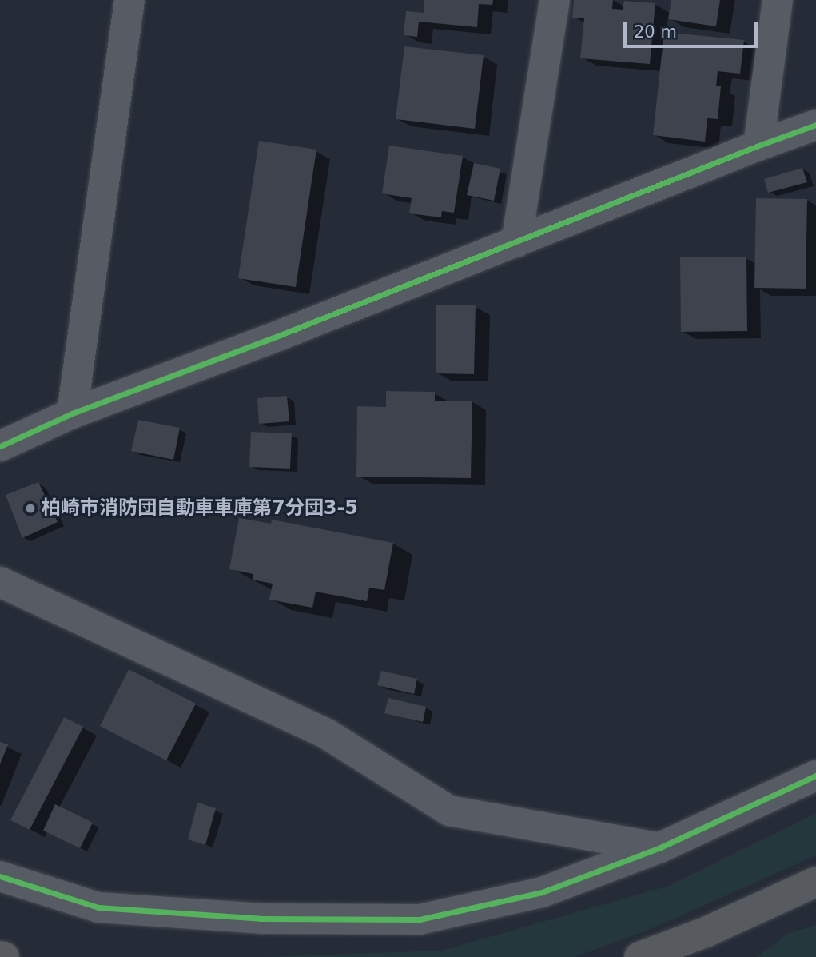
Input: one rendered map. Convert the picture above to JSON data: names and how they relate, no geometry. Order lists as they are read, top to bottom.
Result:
{
  "places": ["柏崎市消防団自動車車庫第7分団3-5"],
  "scale_bar": "20 m"
}
